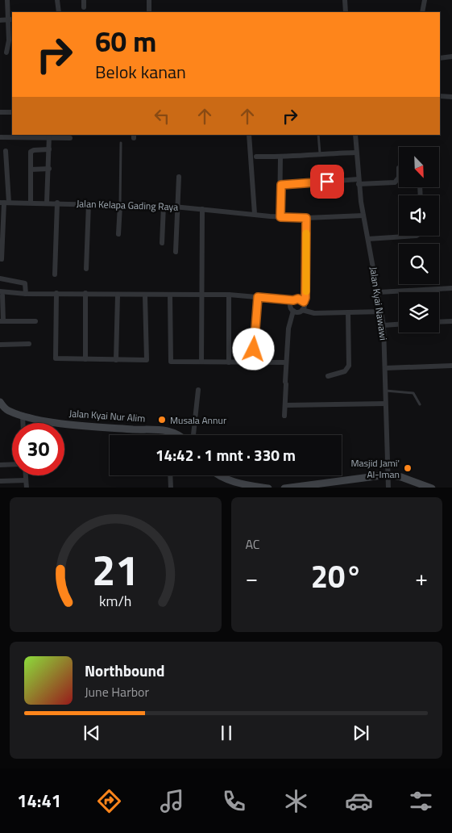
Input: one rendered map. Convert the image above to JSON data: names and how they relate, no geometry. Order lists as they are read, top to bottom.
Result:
{
  "streets": {
    "street": ["Jalan Kelapa Gading Raya", "Jalan Kyai Nawawi", "Jalan Kyai Nur Alim"]
  },
  "crossings": [
    ["Jalan Kelapa Gading Raya", "Jalan Kyai Nawawi"]
  ],
  "places": ["Musala Annur", "Masjid Jami' Al-Iman"],
  "north": "bottom right",
  "page": {
    "turn": ["60 m", "Belok kanan"],
    "limit": "30",
    "trip": "14:42 · 1 mnt · 330 m",
    "tile": "AC",
    "heat": ["−", "20°", "+"],
    "song": ["Northbound", "June Harbor"],
    "tabs": "14:41",
    "gauge": ["21", "km/h"]
  }
}
